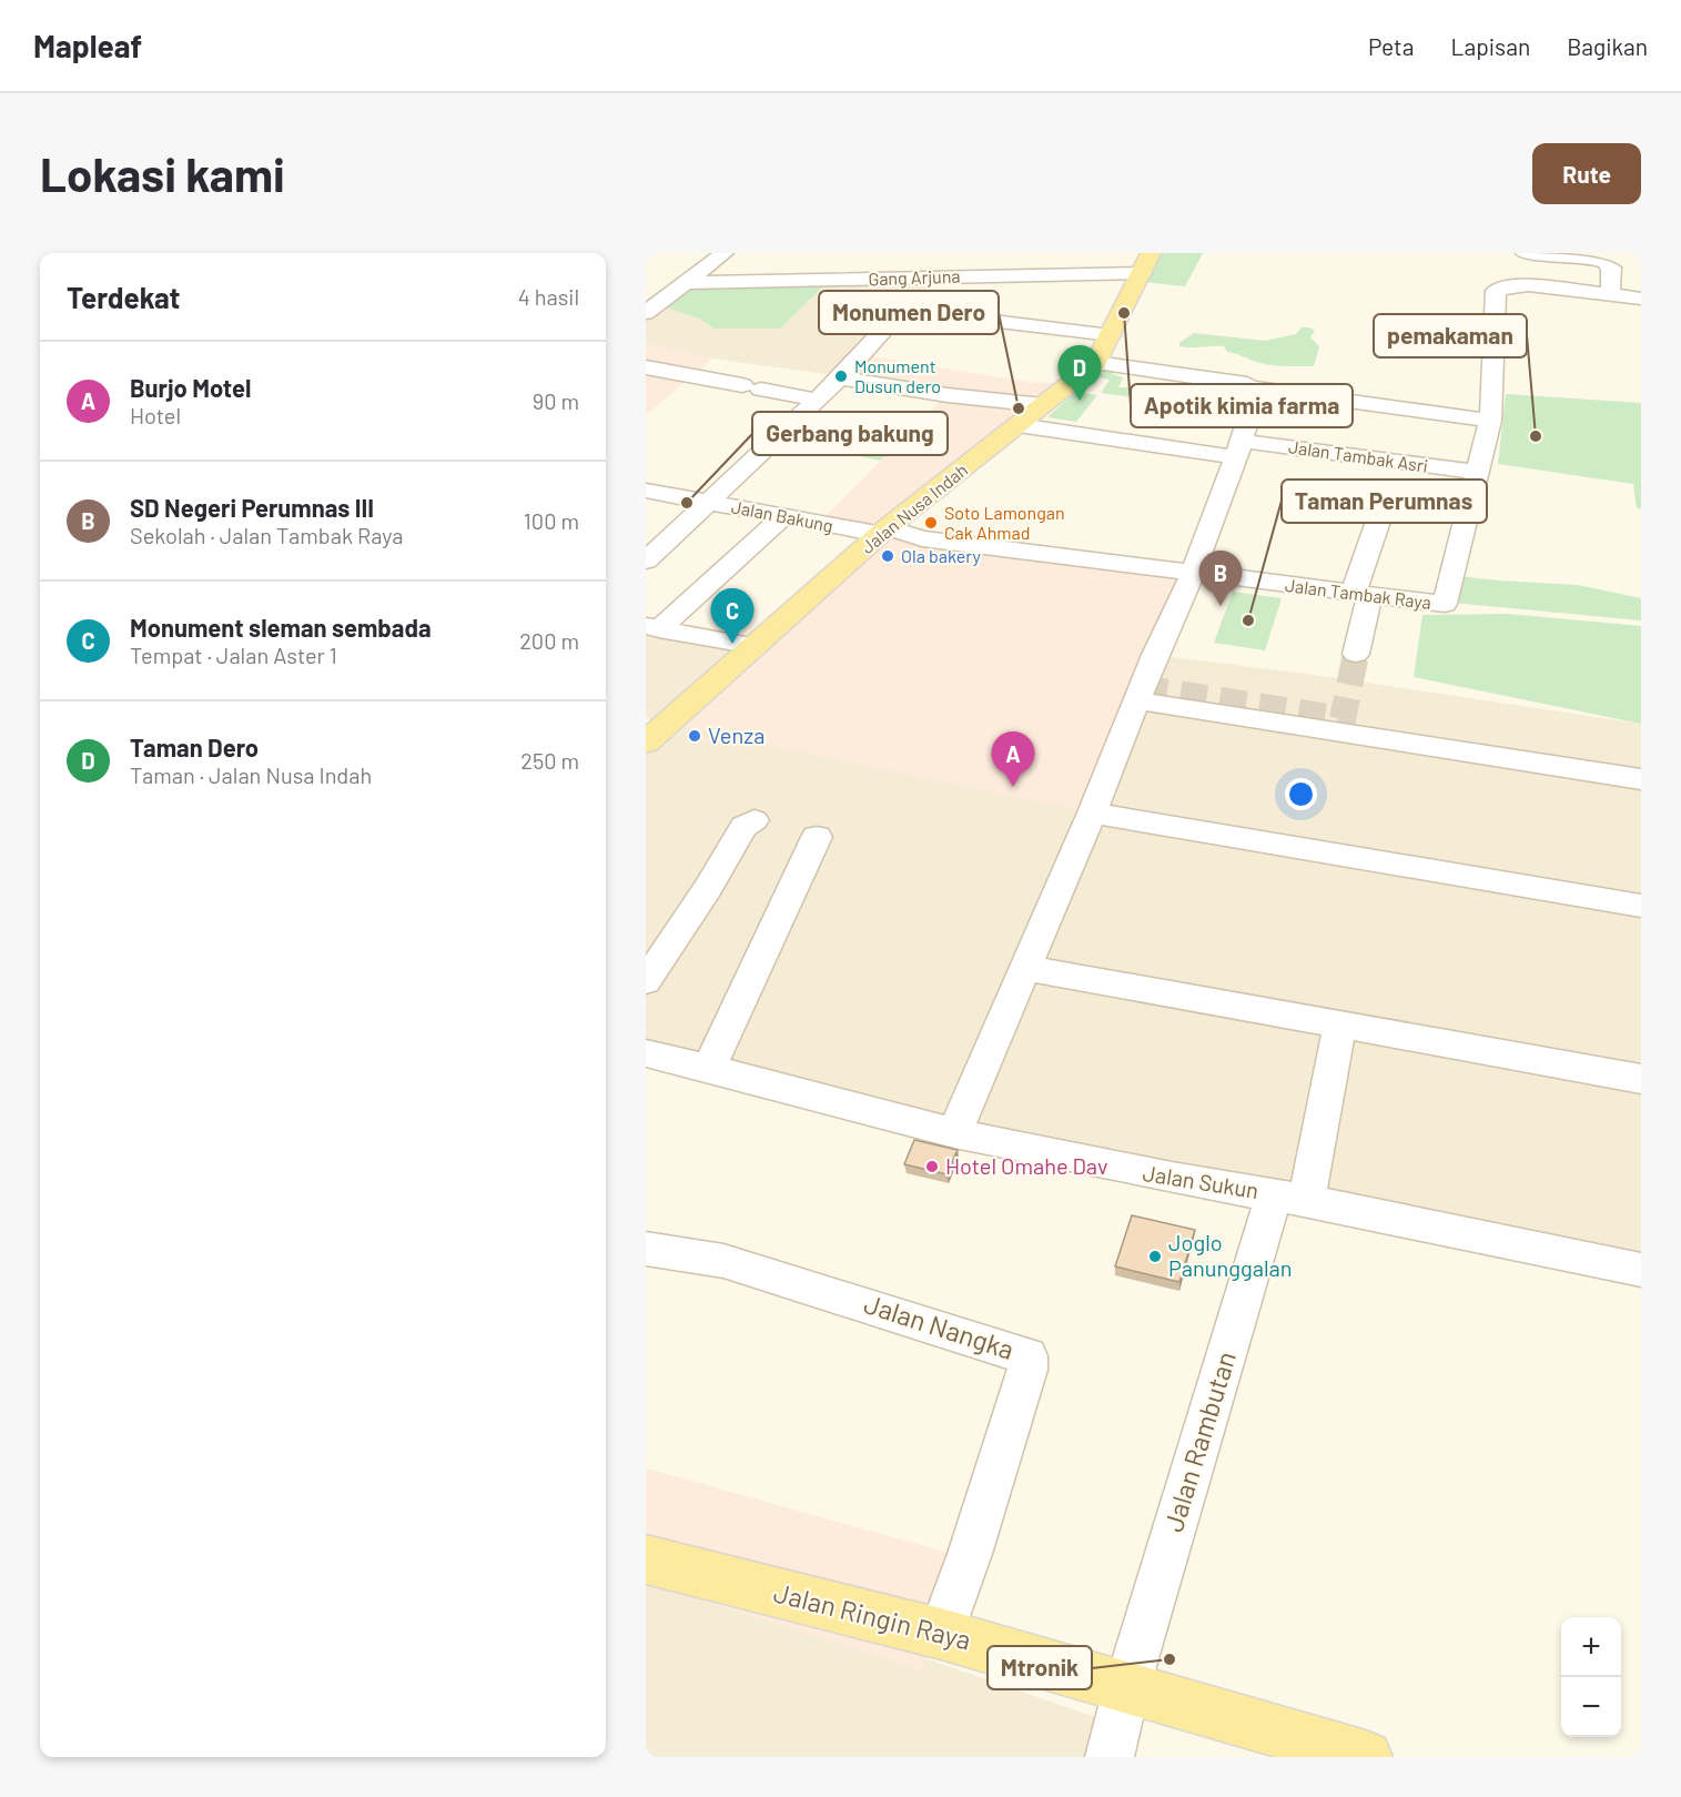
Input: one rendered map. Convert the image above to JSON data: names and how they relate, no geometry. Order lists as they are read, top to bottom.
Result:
{
  "streets": {
    "main road": ["Jalan Nusa Indah", "Jalan Ringin Raya"],
    "street": [
      "Gang Arjuna",
      "Jalan Tambak Asri",
      "Jalan Bakung",
      "Jalan Tambak Raya",
      "Jalan Sukun",
      "Jalan Nangka",
      "Jalan Rambutan"
    ]
  },
  "crossings": [
    ["Gang Arjuna", "Jalan Nusa Indah"],
    ["Jalan Tambak Asri", "Jalan Nusa Indah"],
    ["Jalan Tambak Asri", "Jalan Tambak Raya"],
    ["Jalan Nusa Indah", "Jalan Bakung"],
    ["Jalan Bakung", "Jalan Tambak Raya"],
    ["Jalan Sukun", "Jalan Rambutan"],
    ["Jalan Nangka", "Jalan Ringin Raya"],
    ["Jalan Rambutan", "Jalan Ringin Raya"]
  ],
  "places": [
    "Apotik kimia farma",
    "Monument Dusun dero",
    "Monumen Dero",
    "pemakaman",
    "Gerbang bakung",
    "Soto Lamongan Cak Ahmad",
    "Ola bakery",
    "Taman Perumnas",
    "Venza",
    "Hotel Omahe Dav",
    "Joglo Panunggalan",
    "Mtronik"
  ],
  "page": {
    "header": "Mapleaf",
    "nav": ["Peta", "Lapisan", "Bagikan"],
    "buttons": "Rute",
    "title": "Lokasi kami",
    "heading": ["Terdekat", "4 hasil"],
    "list": [
      {
        "mark": "A",
        "name": "Burjo Motel",
        "note": "Hotel",
        "value": "90 m"
      },
      {
        "mark": "B",
        "name": "SD Negeri Perumnas III",
        "note": "Sekolah · Jalan Tambak Raya",
        "value": "100 m"
      },
      {
        "mark": "C",
        "name": "Monument sleman sembada",
        "note": "Tempat · Jalan Aster 1",
        "value": "200 m"
      },
      {
        "mark": "D",
        "name": "Taman Dero",
        "note": "Taman · Jalan Nusa Indah",
        "value": "250 m"
      }
    ],
    "pins": [
      "D",
      "B",
      "C",
      "A"
    ],
    "map_buttons": ["+", "−"]
  }
}
